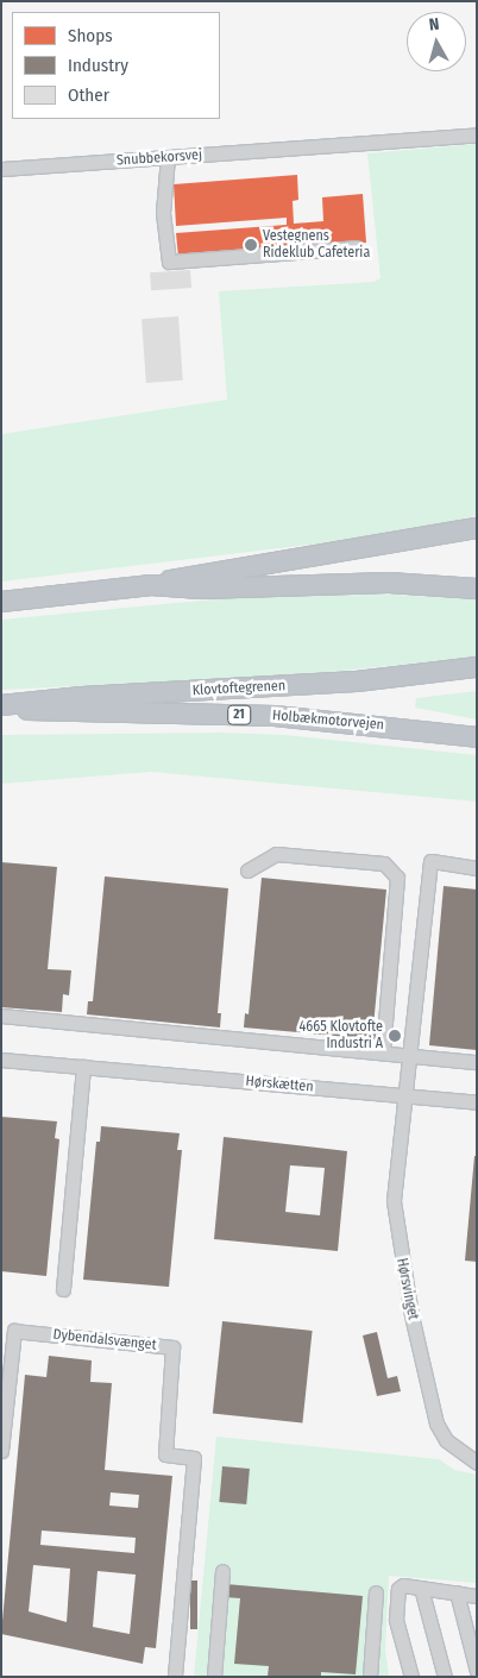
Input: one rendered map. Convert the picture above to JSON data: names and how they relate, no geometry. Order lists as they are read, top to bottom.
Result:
{
  "streets": {
    "highway": ["Klovtoftegrenen", "21", "Holbækmotorvejen"],
    "street": [
      "Snubbekorsvej",
      "Hørskætten",
      "Hørsvinget",
      "Dybendalsvænget"
    ]
  },
  "crossings": [
    ["Klovtoftegrenen", "Holbækmotorvejen"],
    ["Hørskætten", "Hørsvinget"]
  ],
  "places": ["Vestegnens Rideklub Cafeteria", "4665 Klovtofte Industri A"],
  "legend": ["Shops", "Industry", "Other"],
  "north": "top"
}
